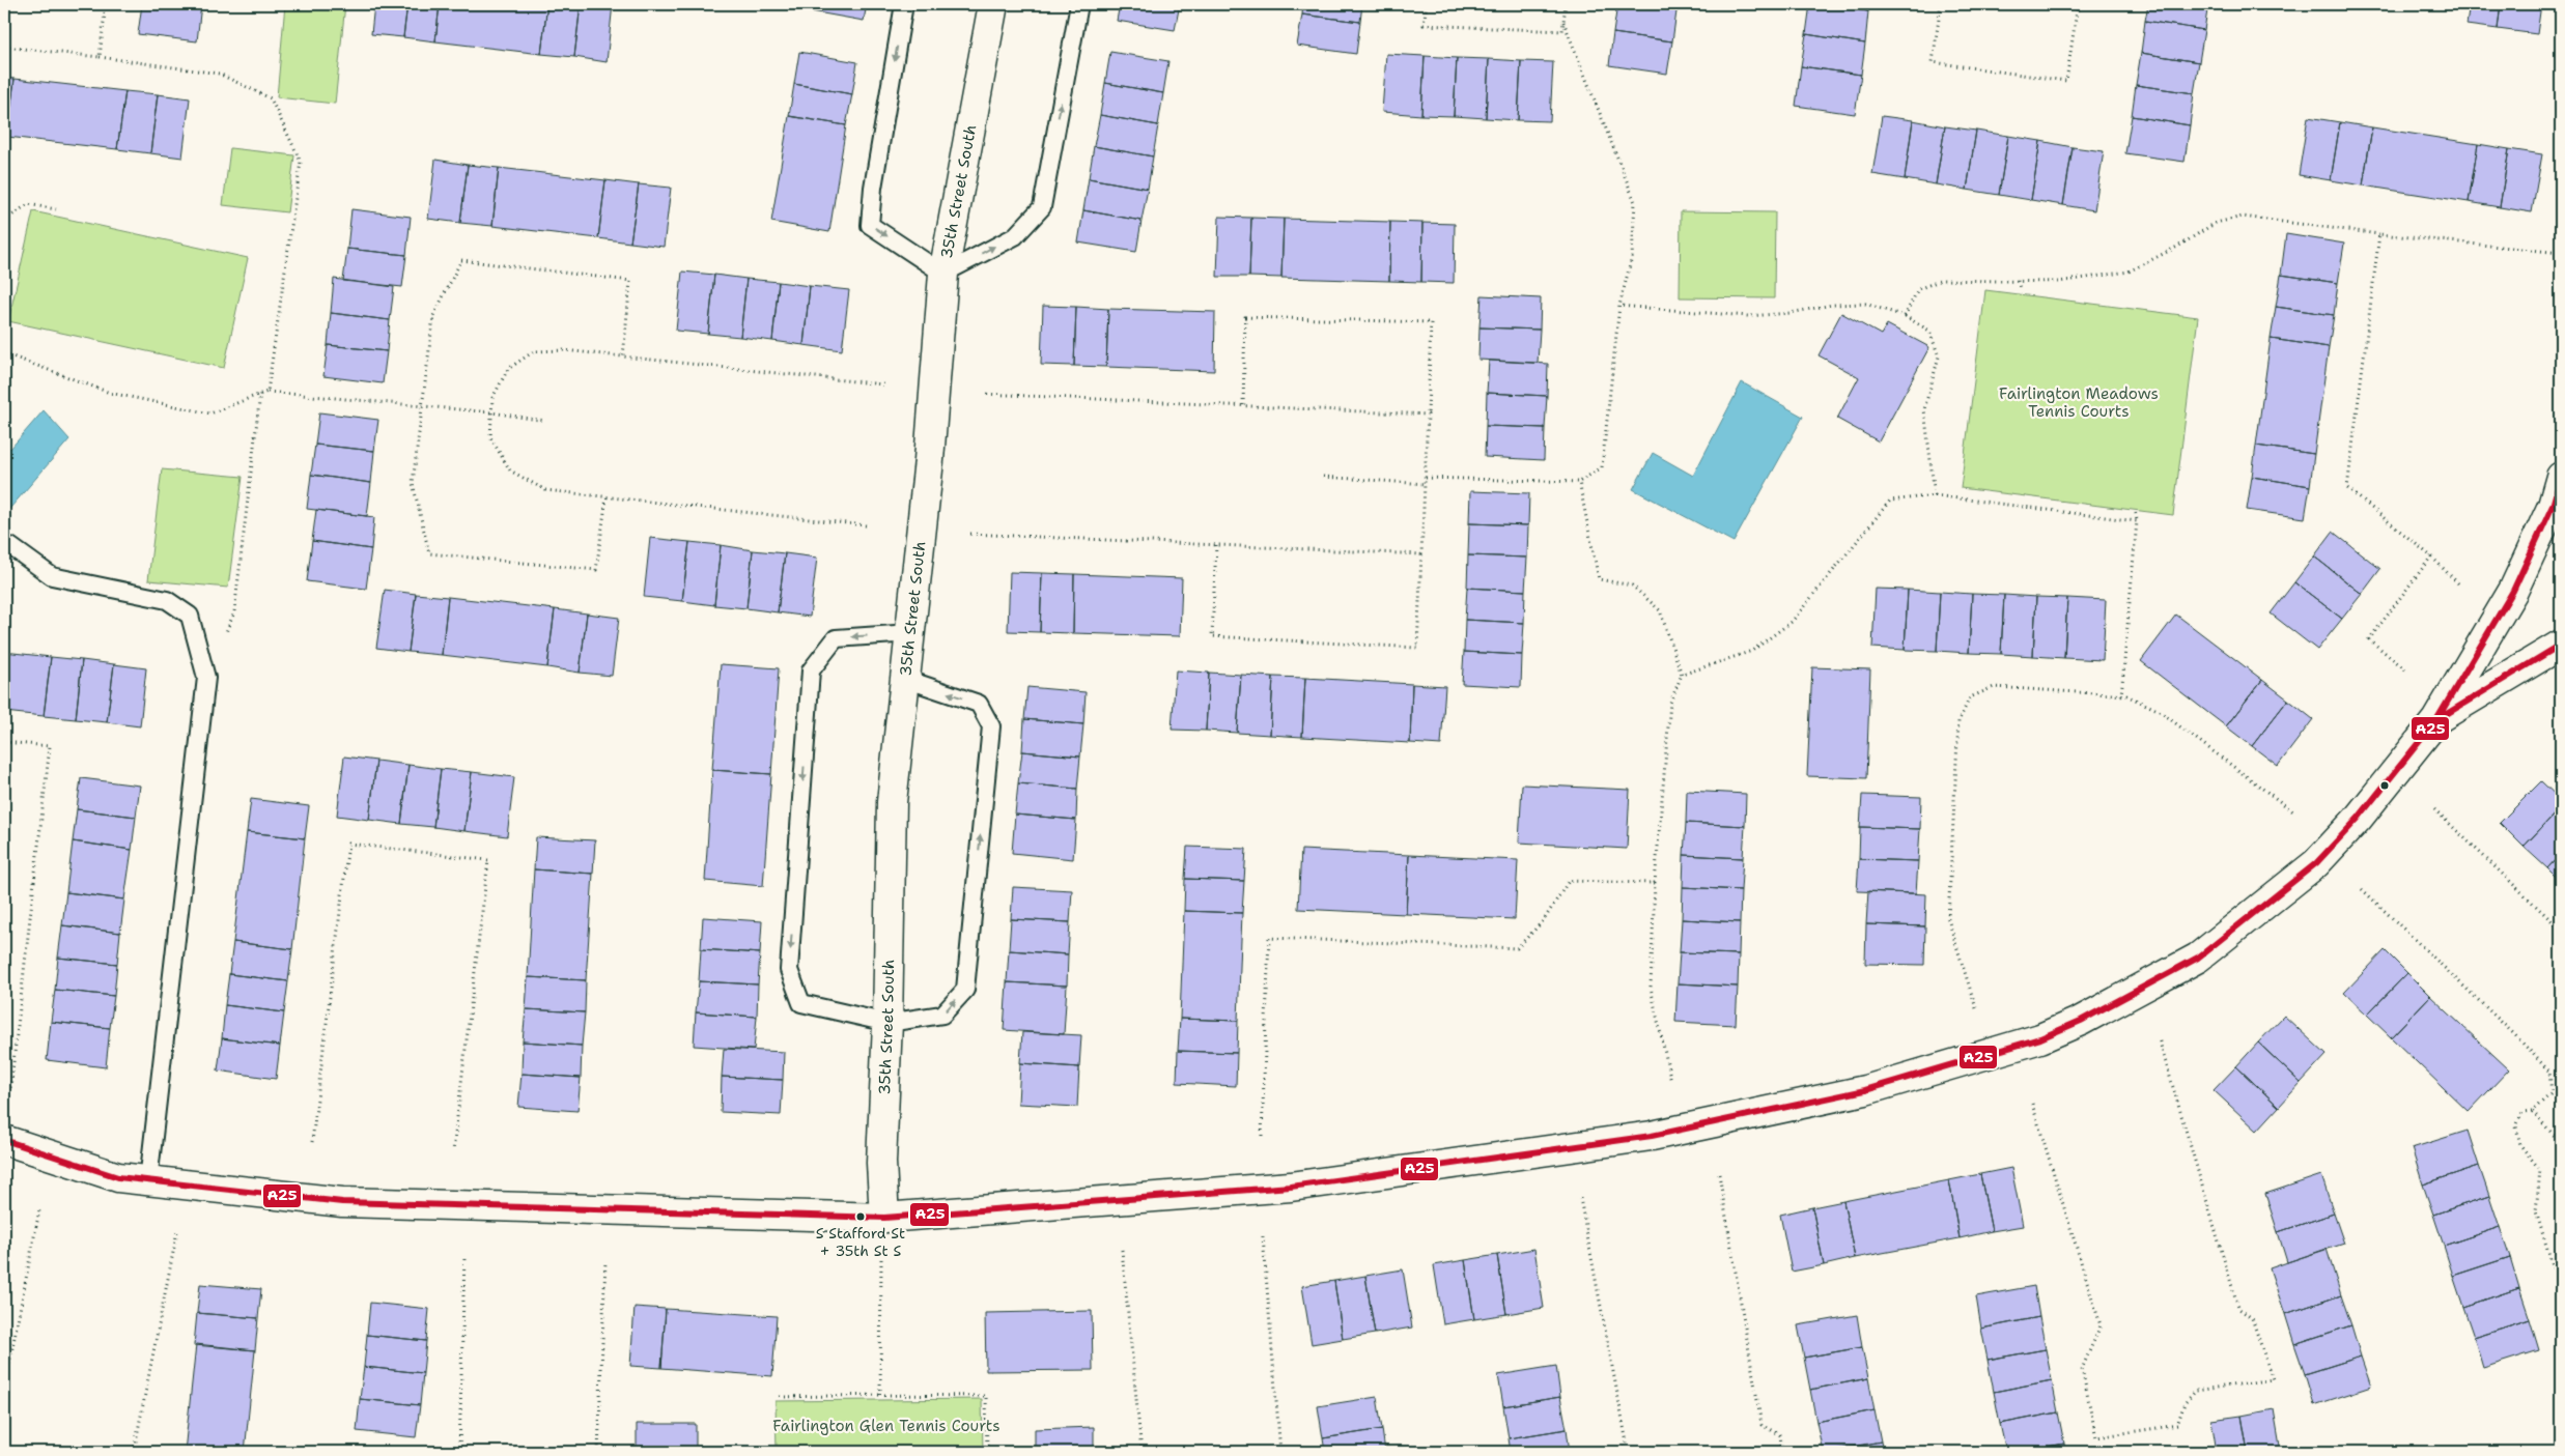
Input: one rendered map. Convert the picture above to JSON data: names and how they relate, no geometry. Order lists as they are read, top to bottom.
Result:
{
  "streets": {
    "street": ["35th Street South"]
  },
  "parks": ["Fairlington Meadows Tennis Courts", "Fairlington Glen Tennis Courts"],
  "places": ["S Stafford St + 35th St S"],
  "lines": ["transit line A25"]
}
